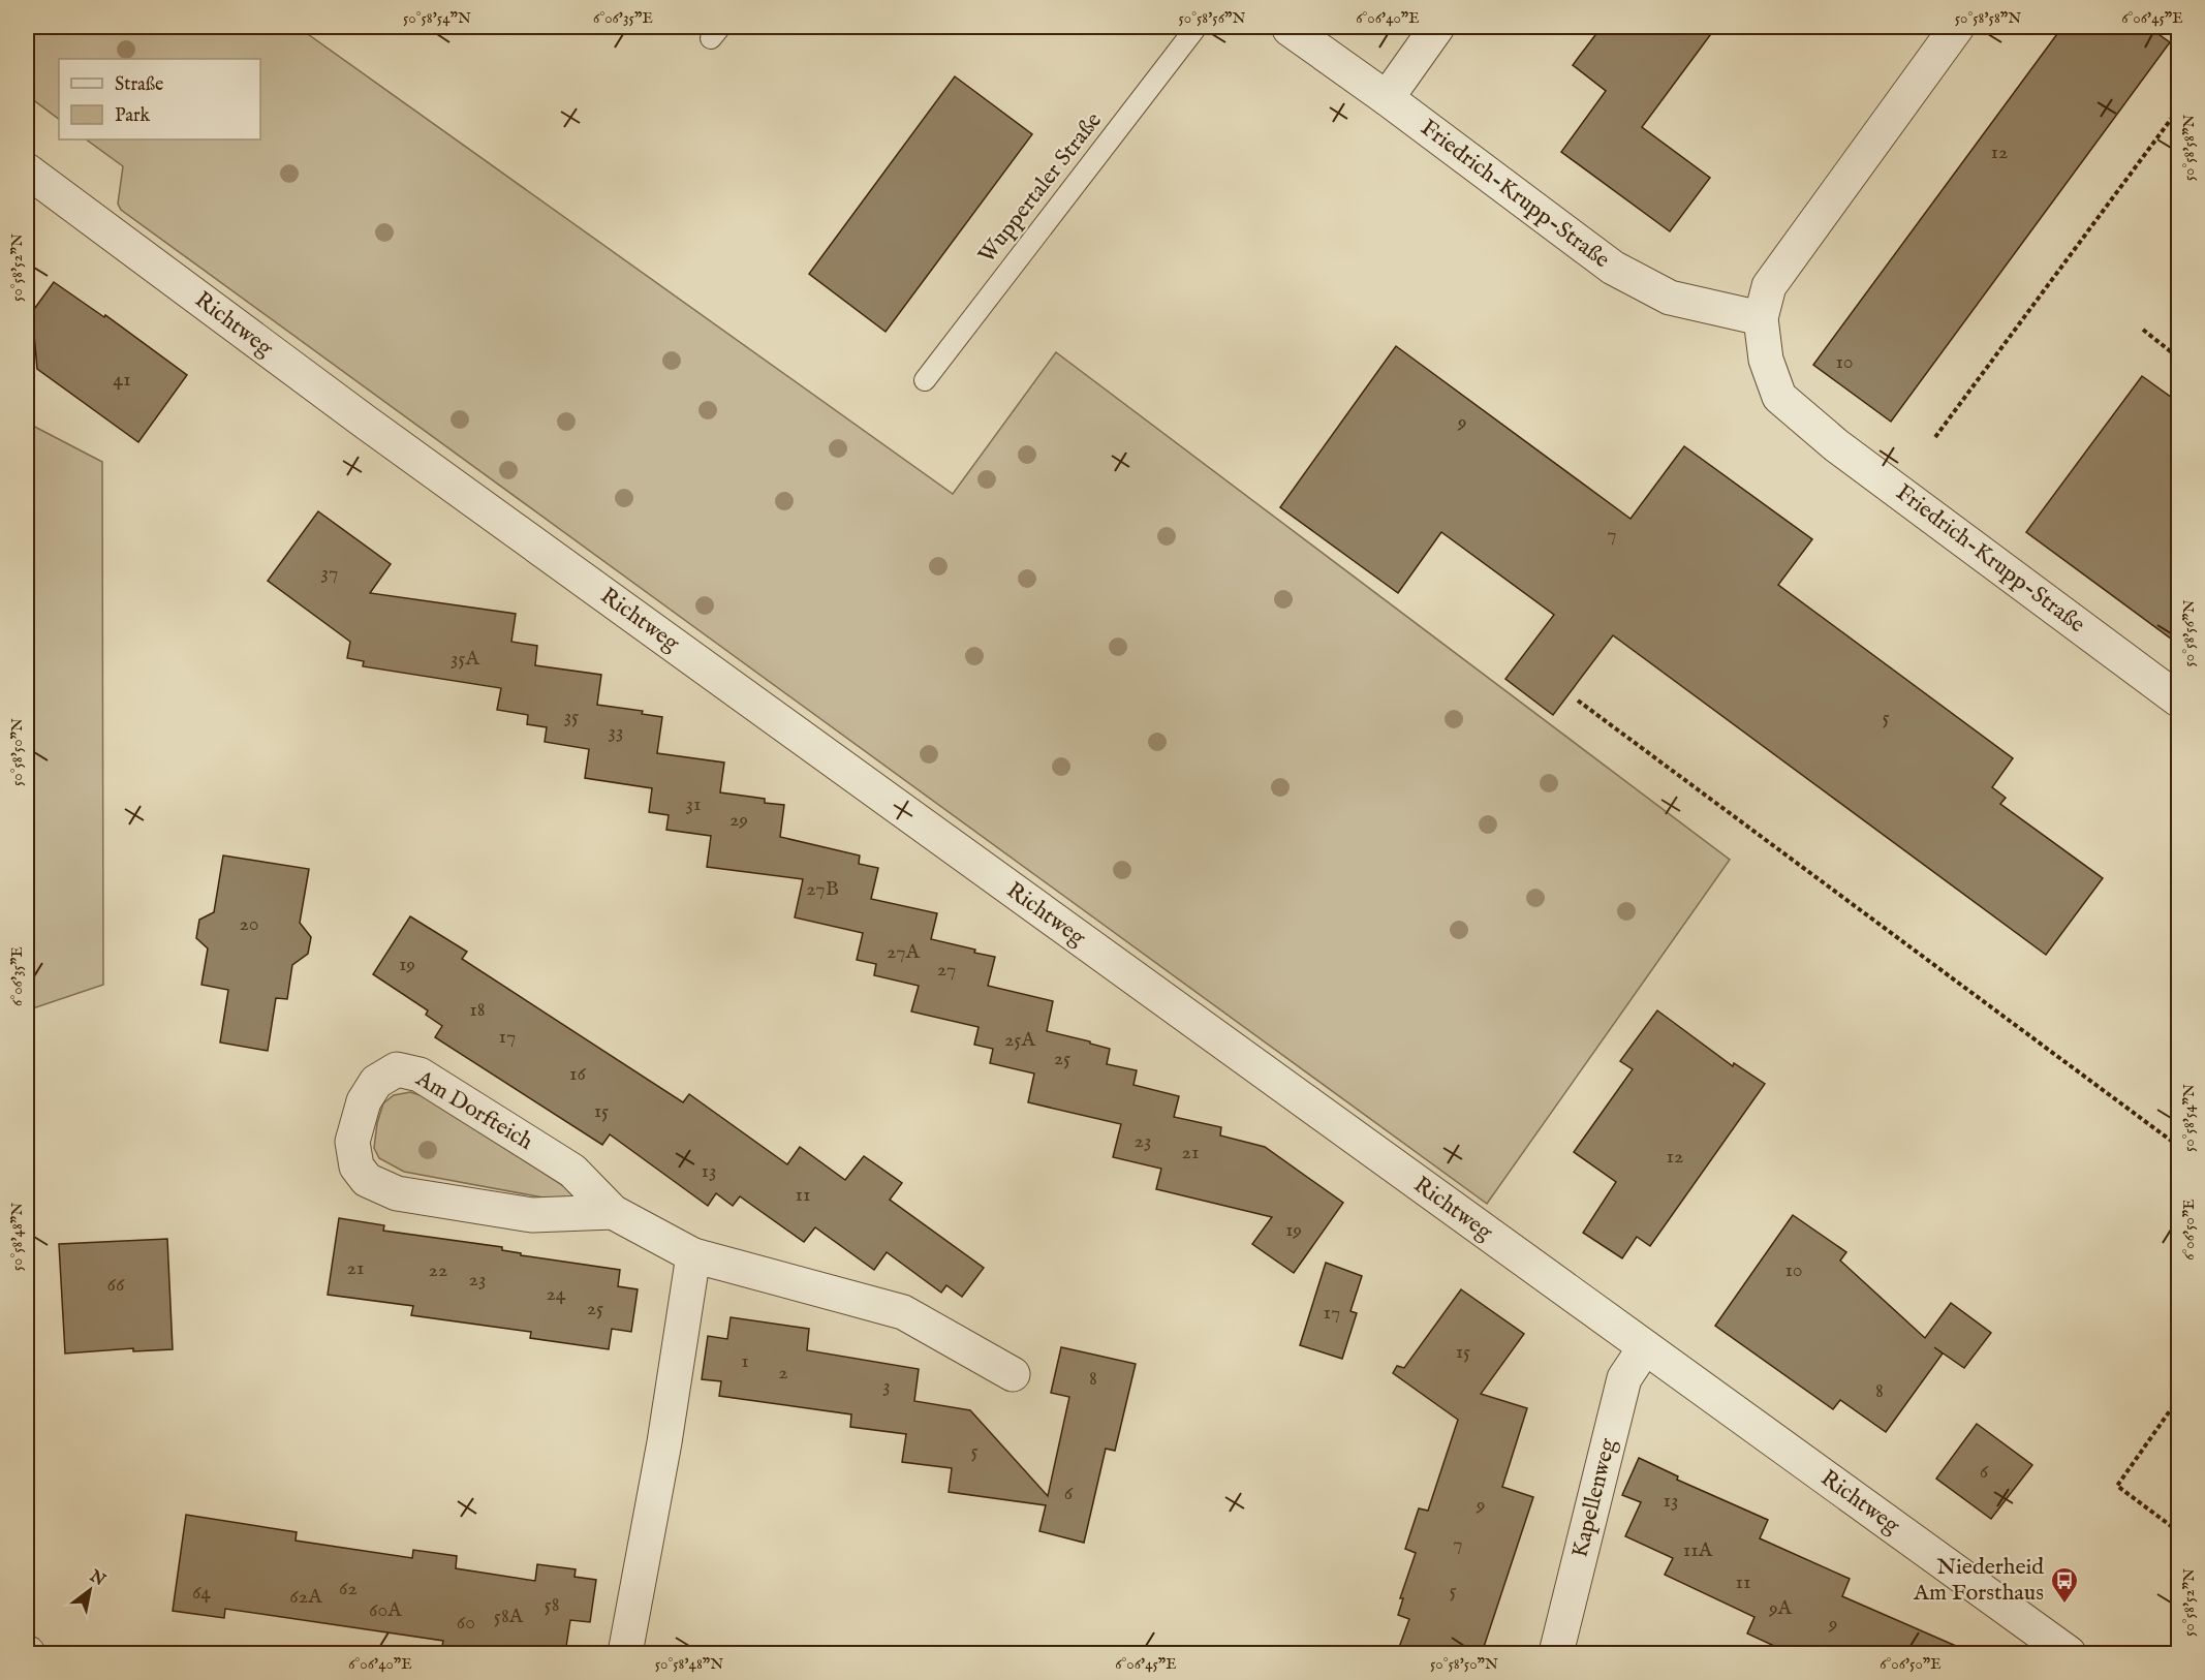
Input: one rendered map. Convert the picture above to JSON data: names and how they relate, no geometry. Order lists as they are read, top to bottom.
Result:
{
  "streets": {
    "street": [
      "Friedrich-Krupp-Straße",
      "Richtweg",
      "Am Dorfteich",
      "Kapellenweg"
    ],
    "lane": ["Wuppertaler Straße"]
  },
  "crossings": [
    ["Richtweg", "Kapellenweg"]
  ],
  "places": {
    "bus stop": ["Niederheid Am Forsthaus"]
  },
  "house_numbers": [
    "12",
    "10",
    "41",
    "9",
    "7",
    "37",
    "35A",
    "35",
    "5",
    "33",
    "31",
    "29",
    "27B",
    "20",
    "27A",
    "19",
    "27",
    "18",
    "17",
    "25A",
    "25",
    "16",
    "15",
    "23",
    "21",
    "12",
    "13",
    "11",
    "19",
    "21",
    "22",
    "10",
    "23",
    "66",
    "24",
    "25",
    "17",
    "15",
    "1",
    "2",
    "8",
    "3",
    "8",
    "5",
    "6",
    "6",
    "13",
    "9",
    "7",
    "11A",
    "11",
    "62",
    "5",
    "64",
    "62A",
    "58",
    "9A",
    "60A",
    "58A",
    "60",
    "9"
  ],
  "legend": ["Straße", "Park"],
  "north": "top right",
  "coordinates": [
    "50°58'54\"N",
    "6°06'35\"E",
    "50°58'56\"N",
    "6°06'40\"E",
    "50°58'58\"N",
    "6°06'45\"E",
    "50°58'52\"N",
    "50°58'50\"N",
    "6°06'50\"E",
    "50°58'48\"N"
  ]
}
